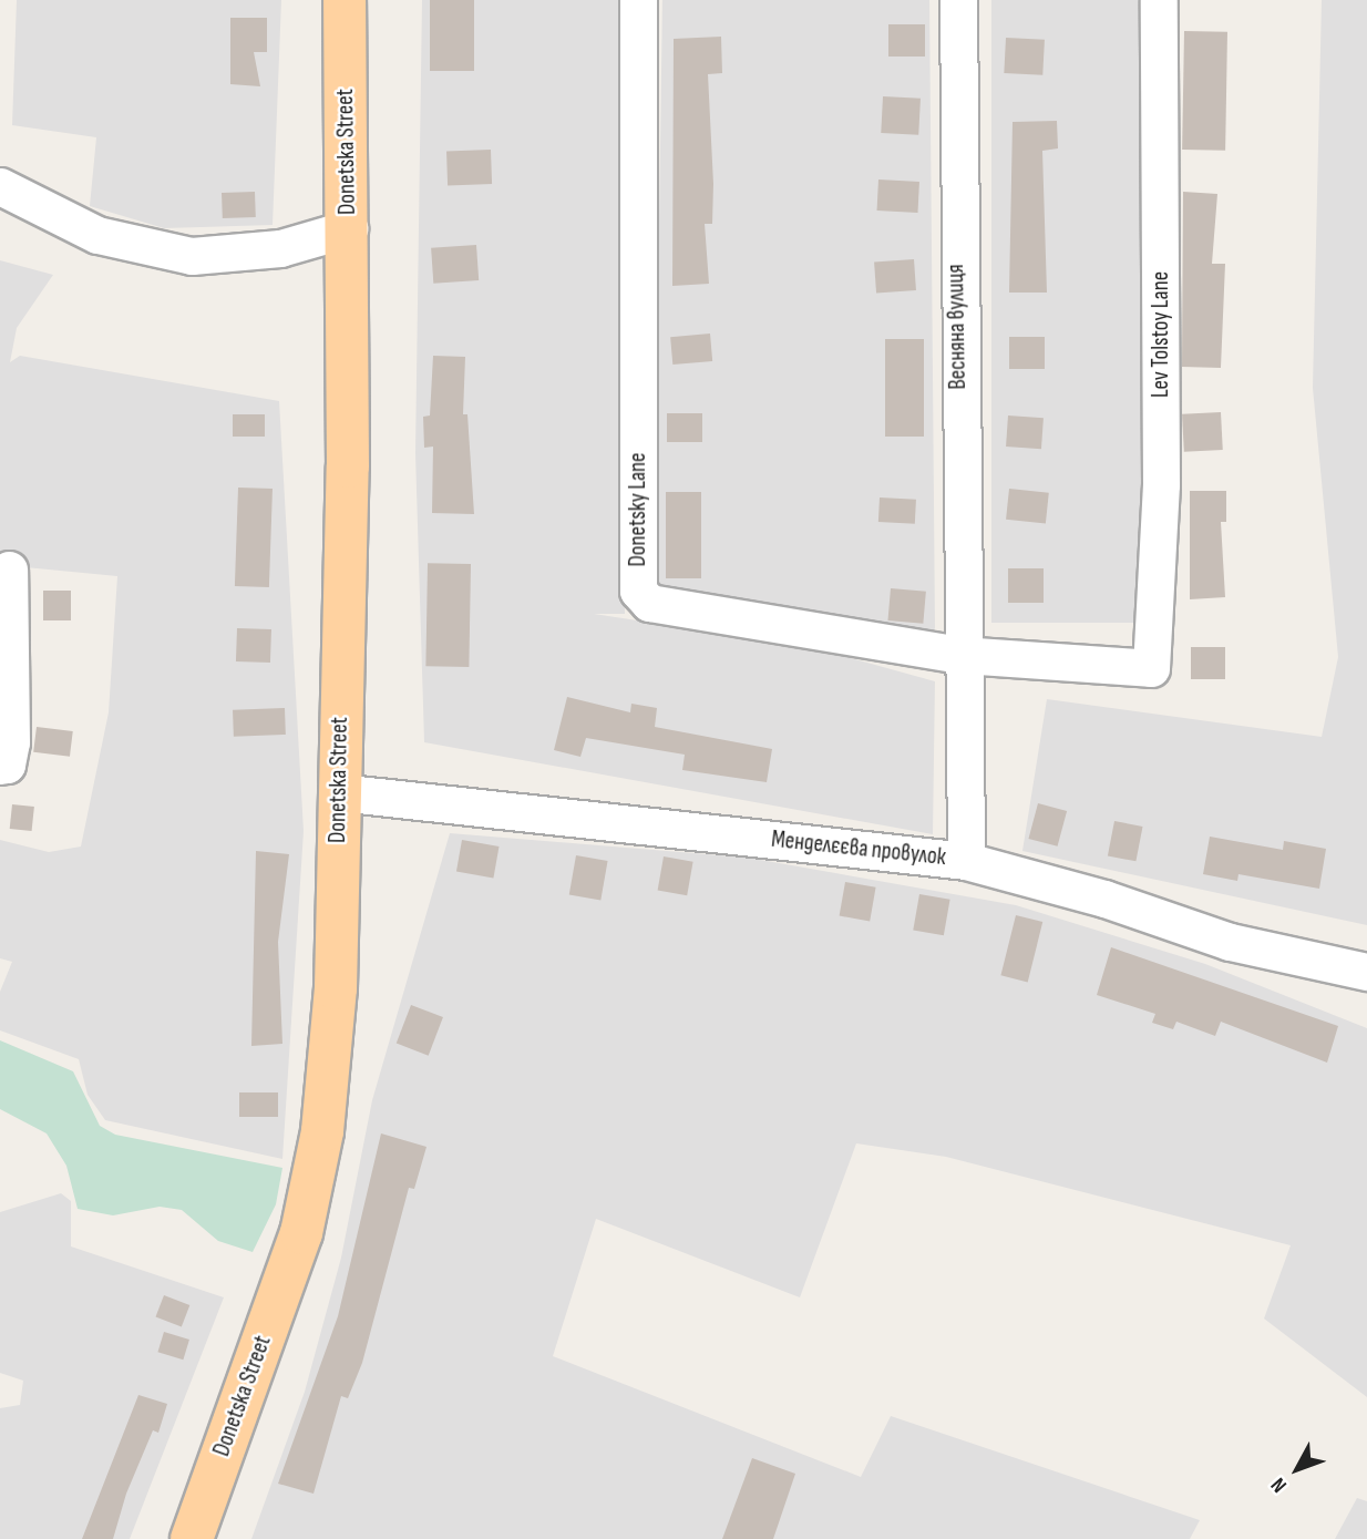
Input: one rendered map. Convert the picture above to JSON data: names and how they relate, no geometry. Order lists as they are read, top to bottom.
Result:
{
  "streets": {
    "main road": ["Donetska Street"],
    "street": [
      "Весняна вулиця",
      "Lev Tolstoy Lane",
      "Donetsky Lane",
      "Менделєєва провулок"
    ]
  },
  "crossings": [
    ["Donetska Street", "Менделєєва провулок"],
    ["Весняна вулиця", "Donetsky Lane"],
    ["Весняна вулиця", "Менделєєва провулок"],
    ["Lev Tolstoy Lane", "Donetsky Lane"]
  ],
  "north": "bottom left"
}
